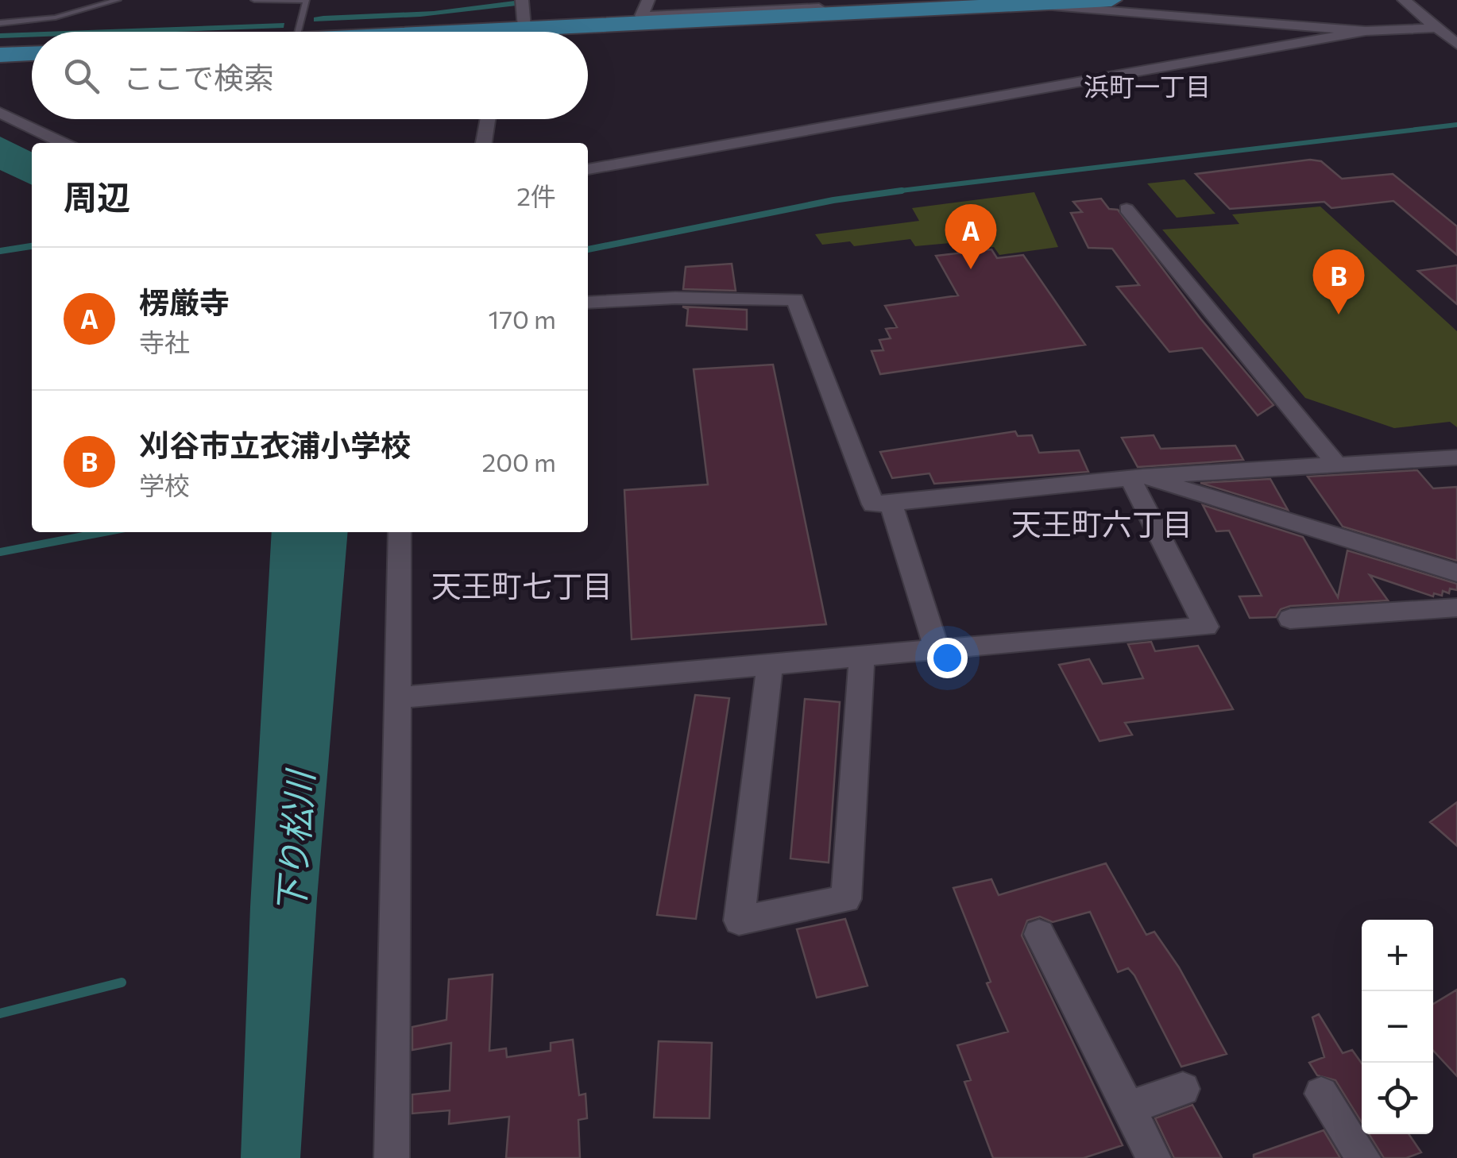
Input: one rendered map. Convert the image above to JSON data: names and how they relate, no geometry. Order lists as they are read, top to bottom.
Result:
{
  "districts": ["浜町一丁目", "天王町六丁目", "天王町七丁目"],
  "water": ["下り松川"],
  "page": {
    "search": "ここで検索",
    "heading": ["周辺", "2件"],
    "pins": ["A", "B"],
    "list": [
      {
        "mark": "A",
        "name": "楞厳寺",
        "note": "寺社",
        "value": "170 m"
      },
      {
        "mark": "B",
        "name": "刈谷市立衣浦小学校",
        "note": "学校",
        "value": "200 m"
      }
    ],
    "map_buttons": ["+", "−"]
  }
}
